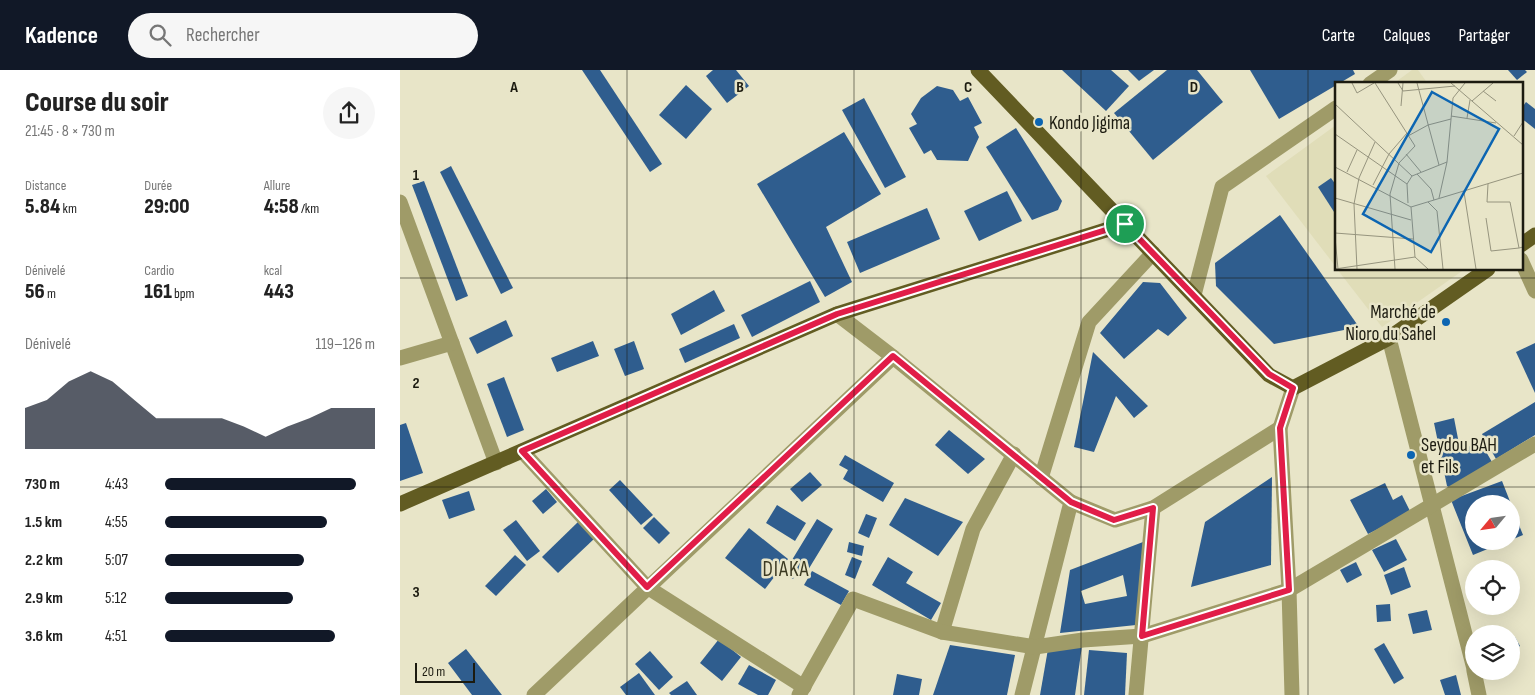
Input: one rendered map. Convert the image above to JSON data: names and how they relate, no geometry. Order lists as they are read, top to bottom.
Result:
{
  "districts": ["DIAKA"],
  "places": ["Kondo Jigima", "Marché de Nioro du Sahel", "Seydou BAH et Fils"],
  "scale_bar": "20 m",
  "north": "bottom left",
  "page": {
    "header": "Kadence",
    "search": "Rechercher",
    "nav": ["Carte", "Calques", "Partager"],
    "heading": ["Course du soir", "21:45 · 8 × 730 m"],
    "stats": [
      ["Distance", "5.84 km"],
      ["Durée", "29:00"],
      ["Allure", "4:58 /km"],
      ["Dénivelé", "56 m"],
      ["Cardio", "161 bpm"],
      ["kcal", "443"]
    ],
    "chart": ["Dénivelé", "119–126 m"],
    "list": [
      {
        "name": "730 m",
        "note": "4:43"
      },
      {
        "name": "1.5 km",
        "note": "4:55"
      },
      {
        "name": "2.2 km",
        "note": "5:07"
      },
      {
        "name": "2.9 km",
        "note": "5:12"
      },
      {
        "name": "3.6 km",
        "note": "4:51"
      }
    ],
    "scale": "20 m"
  },
  "grid": {
    "columns": [
      "A",
      "B",
      "C",
      "D"
    ],
    "rows": ["1", "2", "3"]
  }
}
